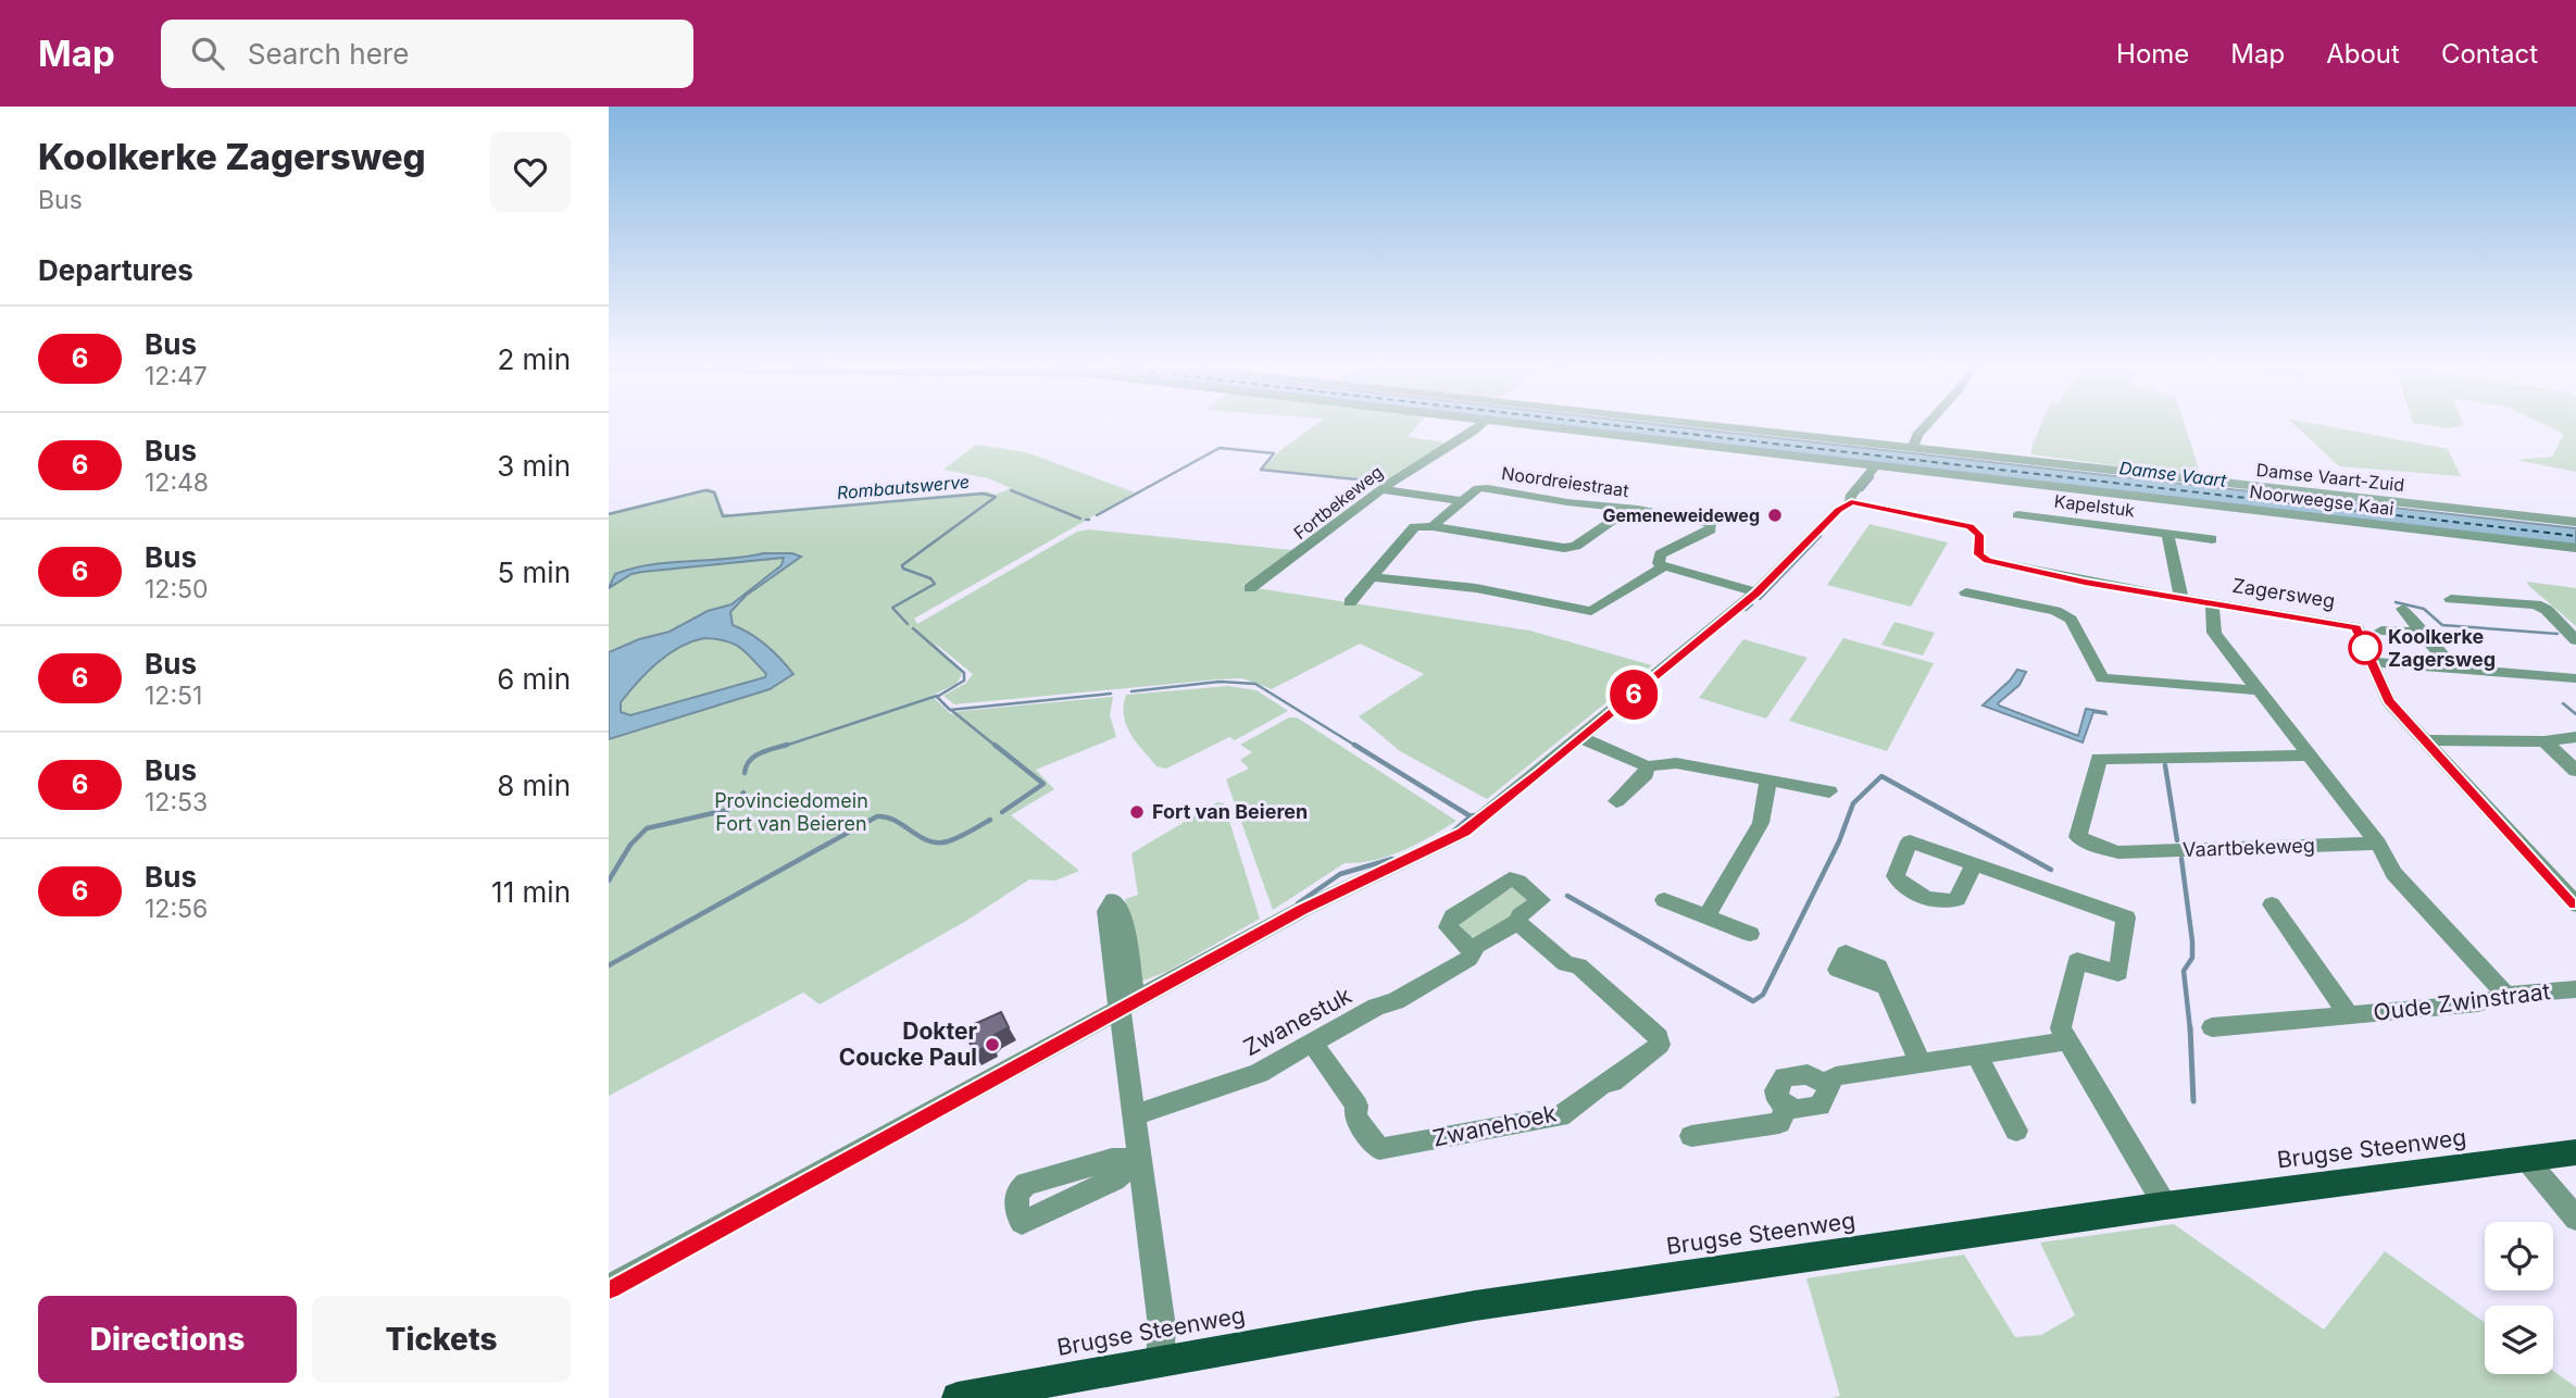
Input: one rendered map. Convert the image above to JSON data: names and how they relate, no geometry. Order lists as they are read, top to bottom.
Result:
{
  "streets": {
    "main road": ["Brugse Steenweg"],
    "street": [
      "Damse Vaart-Zuid",
      "Noordreiestraat",
      "Noorweegse Kaai",
      "Fortbekeweg",
      "Kapelstuk",
      "Zagersweg",
      "Vaartbekeweg",
      "Oude Zwinstraat",
      "Zwanestuk",
      "Zwanehoek"
    ]
  },
  "crossings": [
    ["Noordreiestraat", "Fortbekeweg"],
    ["Zwanestuk", "Zwanehoek"]
  ],
  "water": ["Damse Vaart", "Rombautswerve"],
  "parks": ["Provinciedomein Fort van Beieren"],
  "places": [
    "Gemeneweideweg",
    "Koolkerke Zagersweg",
    "Fort van Beieren",
    "Dokter Coucke Paul"
  ],
  "lines": ["bus line 6"],
  "page": {
    "header": "Map",
    "search": "Search here",
    "nav": [
      "Home",
      "Map",
      "About",
      "Contact"
    ],
    "heading": [
      ["Koolkerke Zagersweg", "Bus"],
      "Departures"
    ],
    "on_map": "6",
    "list": [
      {
        "mark": "6",
        "name": "Bus",
        "note": "12:47",
        "value": "2 min"
      },
      {
        "mark": "6",
        "name": "Bus",
        "note": "12:48",
        "value": "3 min"
      },
      {
        "mark": "6",
        "name": "Bus",
        "note": "12:50",
        "value": "5 min"
      },
      {
        "mark": "6",
        "name": "Bus",
        "note": "12:51",
        "value": "6 min"
      },
      {
        "mark": "6",
        "name": "Bus",
        "note": "12:53",
        "value": "8 min"
      },
      {
        "mark": "6",
        "name": "Bus",
        "note": "12:56",
        "value": "11 min"
      }
    ],
    "buttons": ["Directions", "Tickets"]
  }
}
